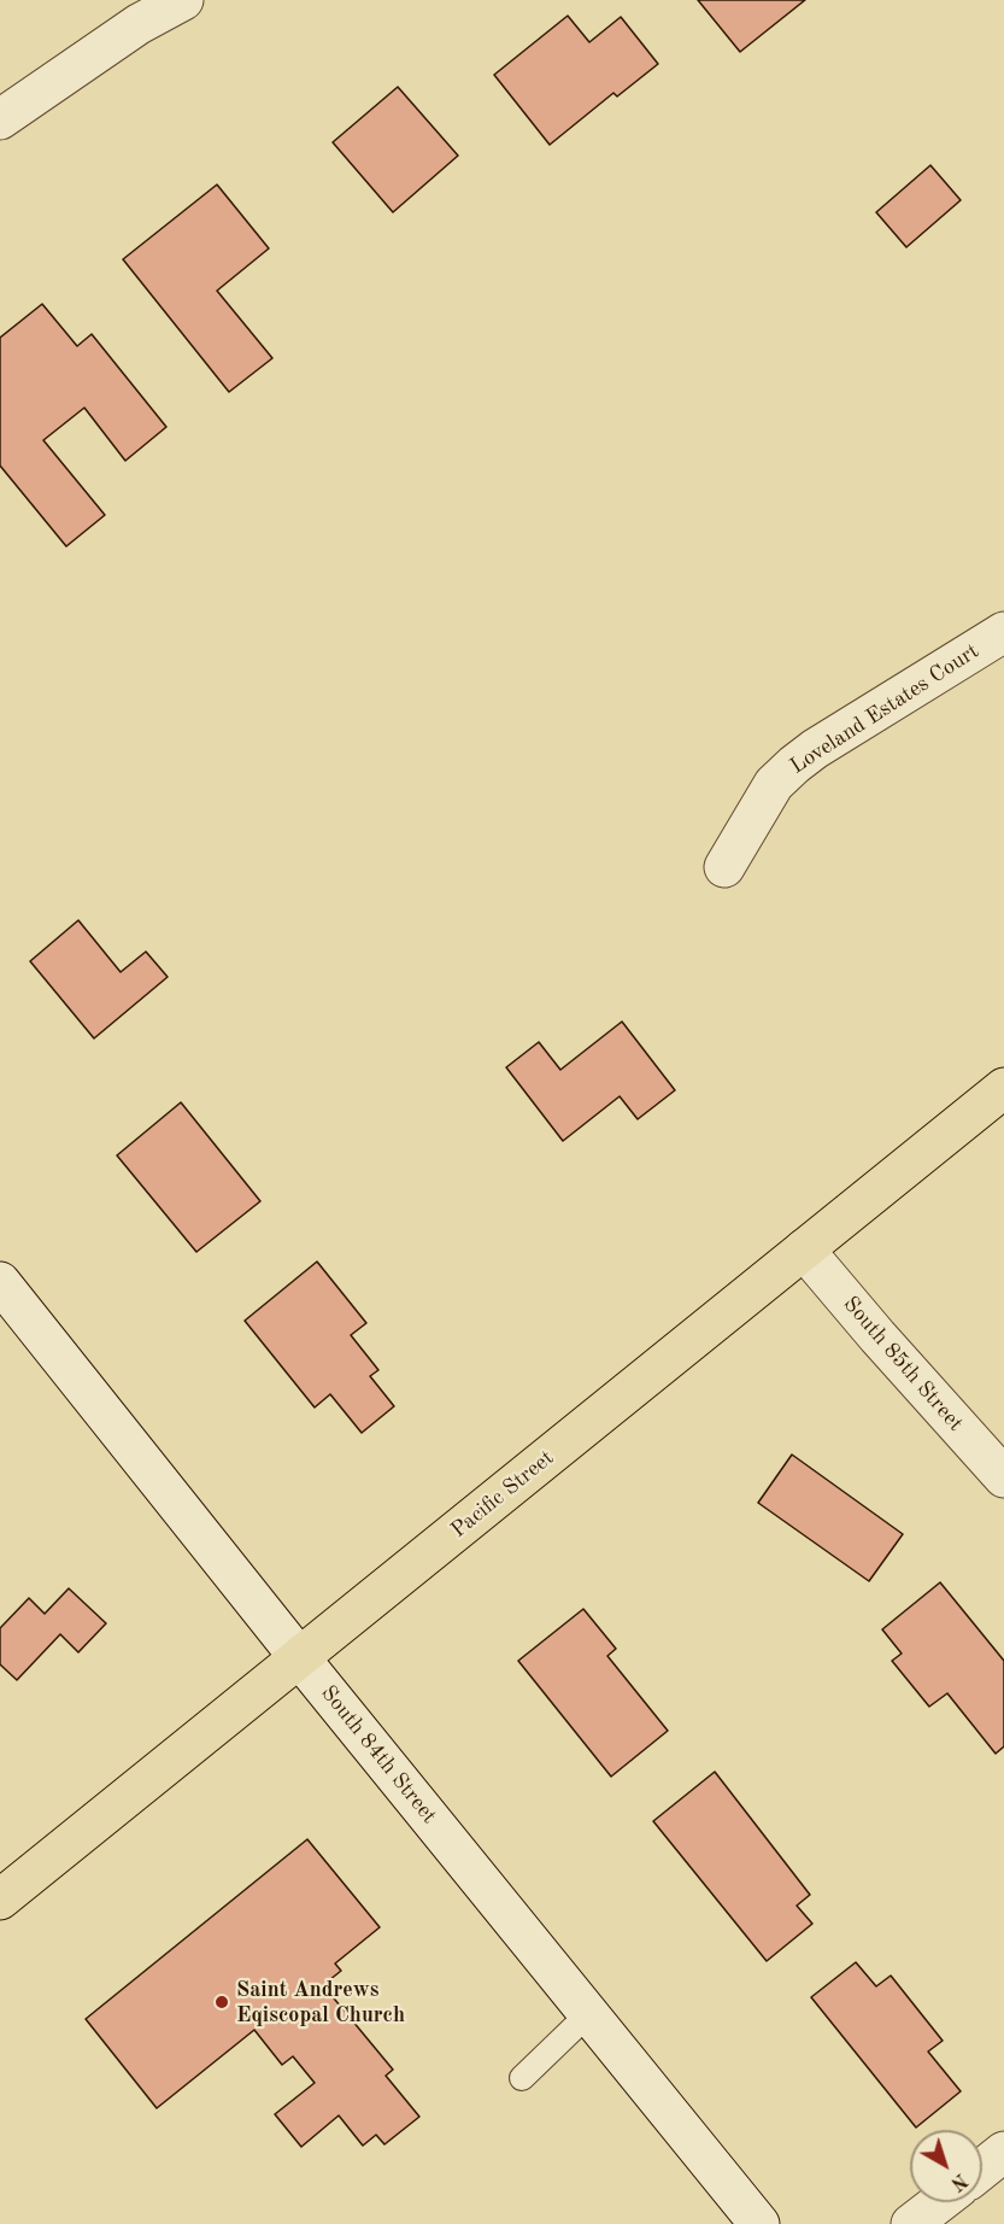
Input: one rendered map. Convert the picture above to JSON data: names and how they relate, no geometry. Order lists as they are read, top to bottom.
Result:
{
  "streets": {
    "main road": [
      "Loveland Estates Court",
      "South 85th Street",
      "Pacific Street",
      "South 84th Street"
    ]
  },
  "crossings": [
    ["South 85th Street", "Pacific Street"],
    ["Pacific Street", "South 84th Street"]
  ],
  "places": ["Saint Andrews Eqiscopal Church"],
  "north": "bottom right"
}
